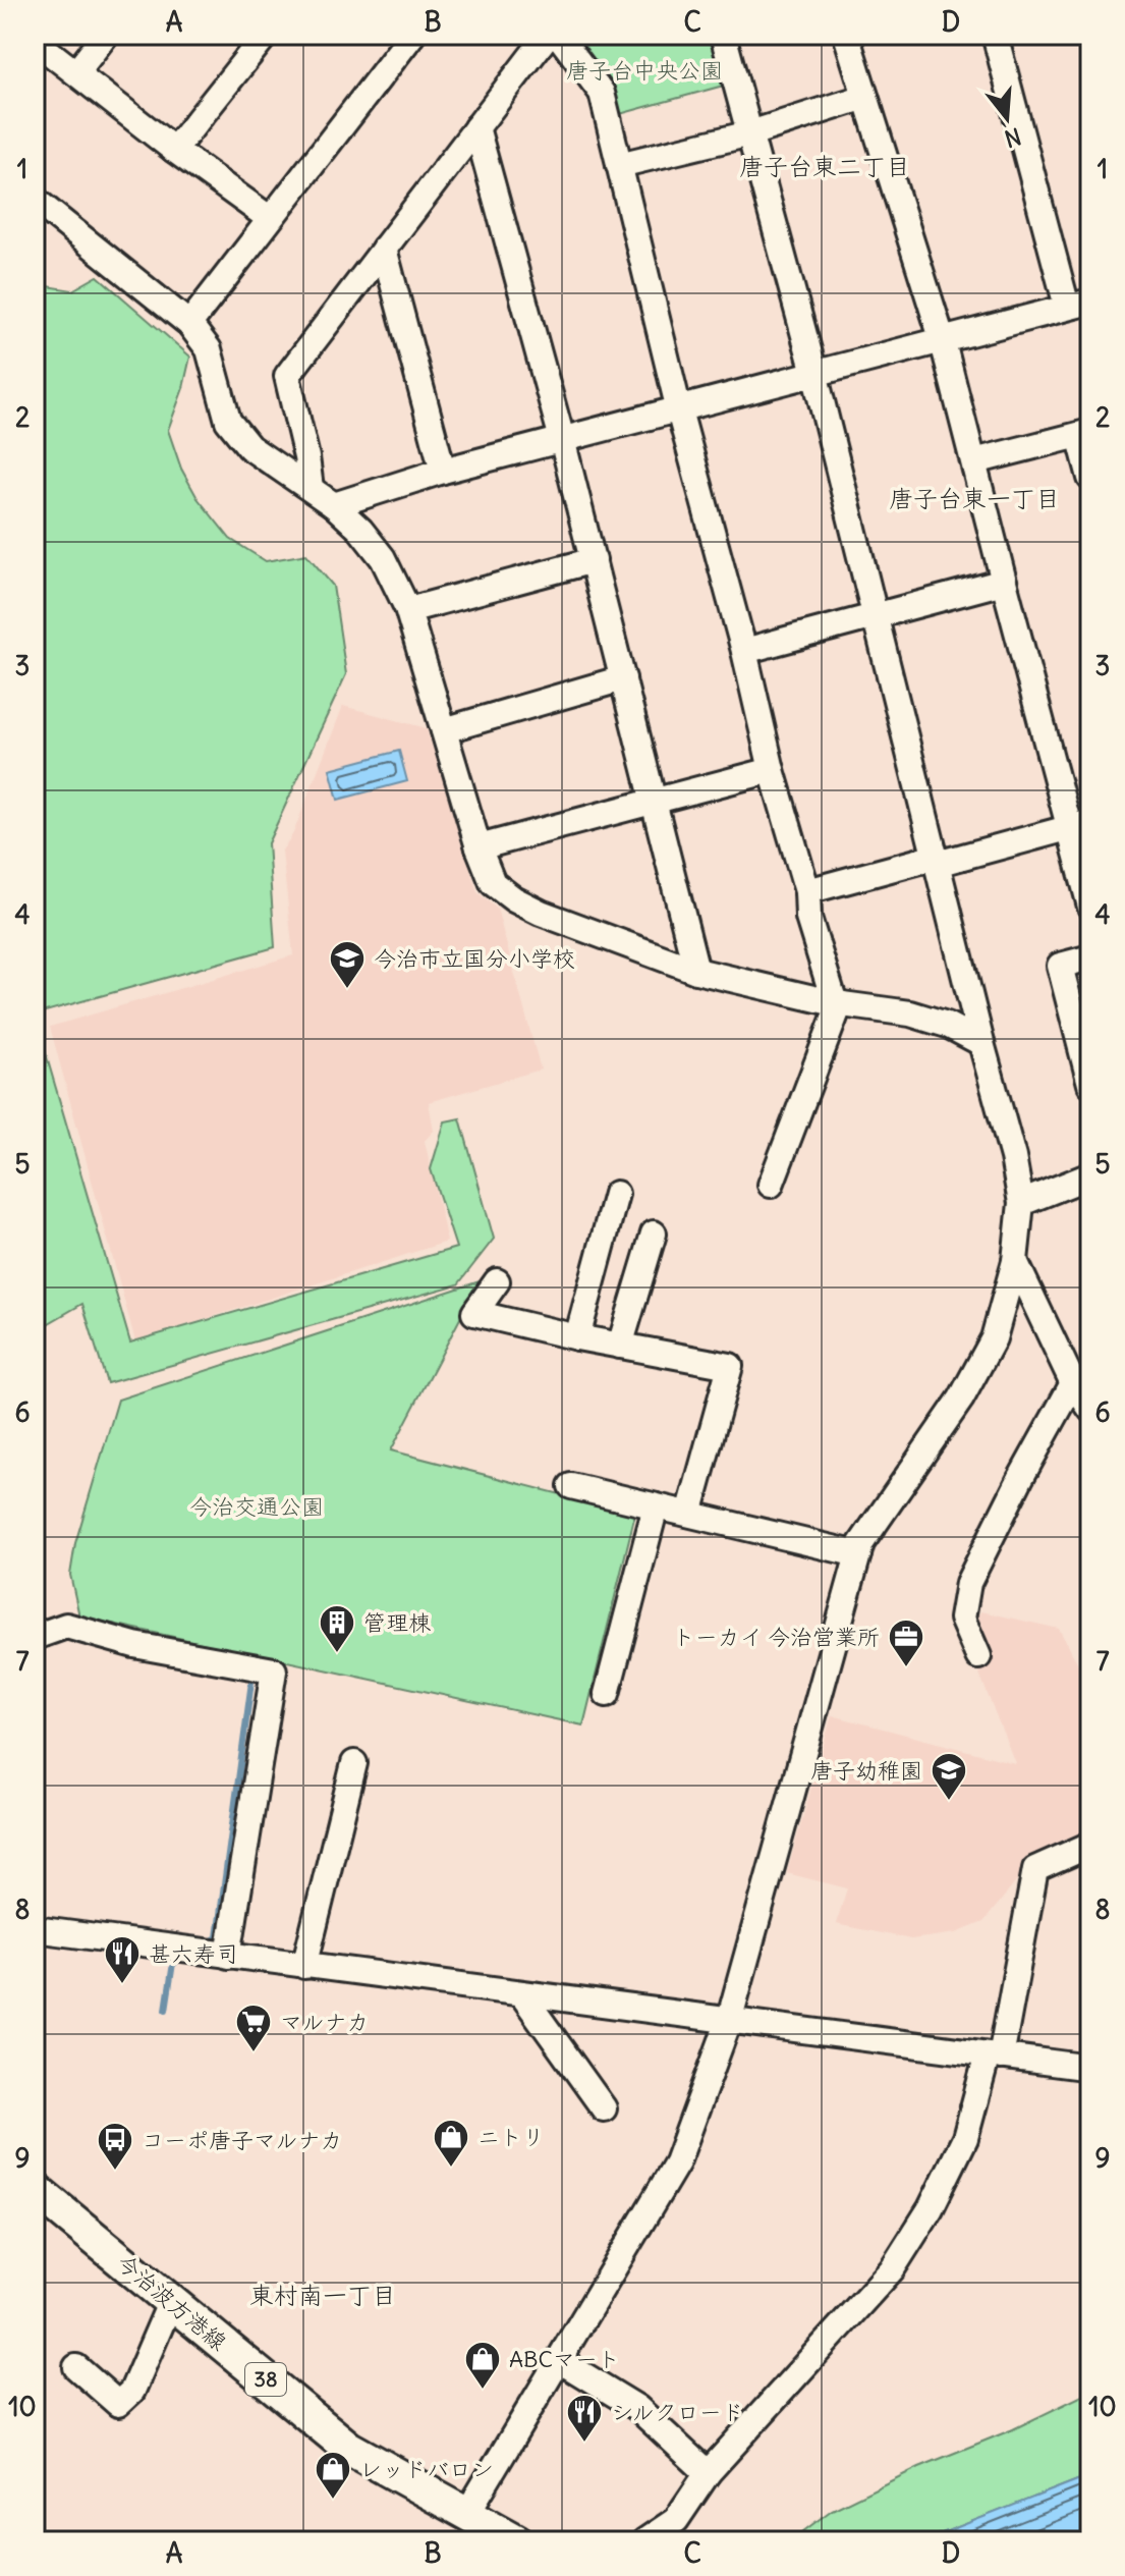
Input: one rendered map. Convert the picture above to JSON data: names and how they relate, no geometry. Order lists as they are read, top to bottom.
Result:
{
  "streets": {
    "main road": ["今治波方港線", "38"]
  },
  "districts": ["唐子台東二丁目", "唐子台東一丁目", "東村南一丁目"],
  "parks": ["唐子台中央公園", "今治交通公園"],
  "places": {
    "school or university": ["今治市立国分小学校", "唐子幼稚園"],
    "building": ["管理棟"],
    "office": ["トーカイ 今治営業所"],
    "restaurant": ["甚六寿司", "シルクロード"],
    "supermarket": ["マルナカ"],
    "shop": ["ニトリ", "ABCマート", "レッドバロン"],
    "bus stop": ["コーポ唐子マルナカ"]
  },
  "north": "bottom",
  "grid": {
    "columns": [
      "A",
      "B",
      "C",
      "D"
    ],
    "rows": [
      "1",
      "2",
      "3",
      "4",
      "5",
      "6",
      "7",
      "8",
      "9",
      "10"
    ]
  }
}
